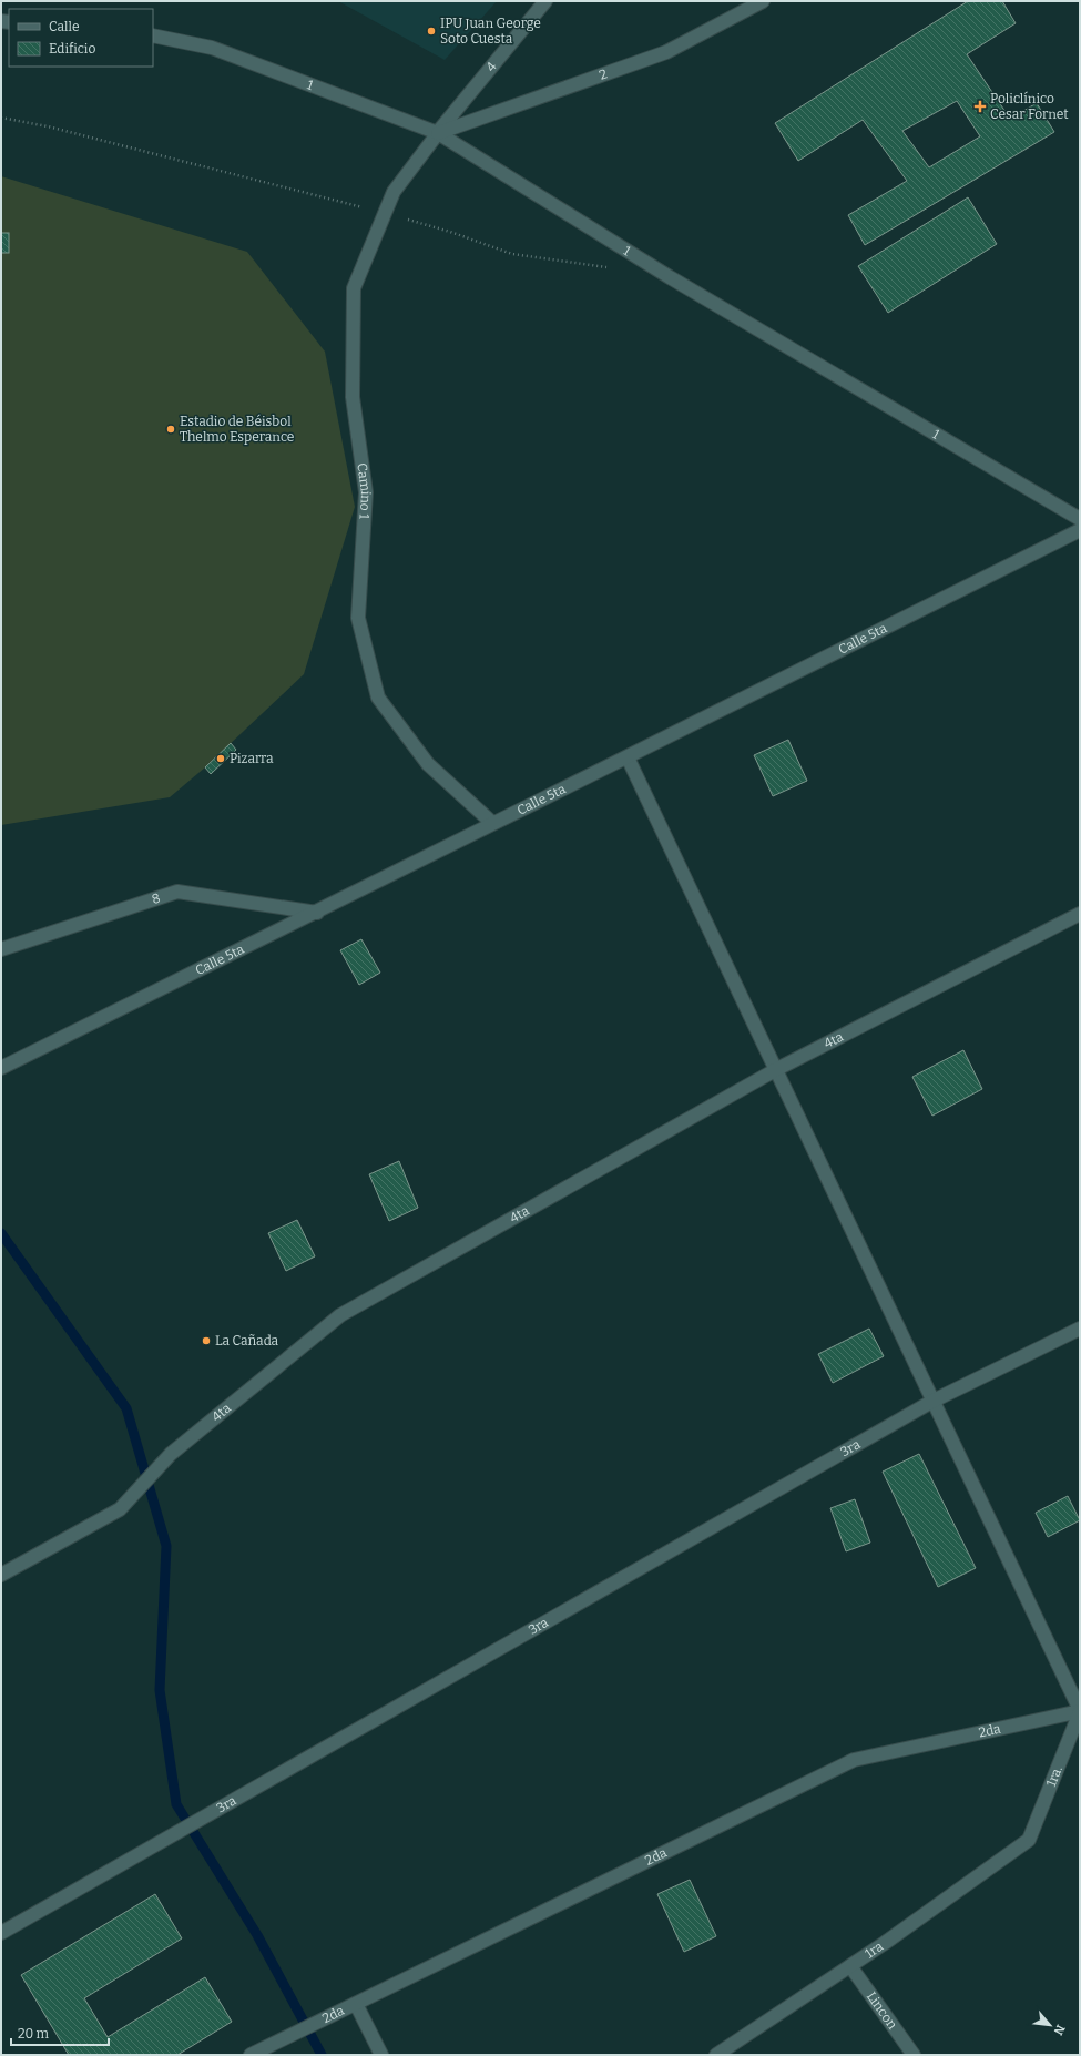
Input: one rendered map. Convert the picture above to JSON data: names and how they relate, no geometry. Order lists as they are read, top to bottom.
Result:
{
  "streets": {
    "street": [
      "4",
      "2",
      "1",
      "Camino 1",
      "Calle 5ta",
      "8",
      "4ta",
      "3ra",
      "2da",
      "1ra.",
      "1ra",
      "Lincon"
    ]
  },
  "crossings": [
    ["4", "2"],
    ["4", "1"],
    ["4", "Camino 1"],
    ["2", "1"],
    ["2", "Camino 1"],
    ["1", "Camino 1"],
    ["Camino 1", "Calle 5ta"],
    ["Calle 5ta", "8"],
    ["2da", "1ra."],
    ["1ra.", "1ra"],
    ["1ra", "Lincon"]
  ],
  "places": {
    "other": [
      "IPU Juan George Soto Cuesta",
      "Estadio de Béisbol Thelmo Esperance",
      "Pizarra",
      "La Cañada"
    ],
    "health": ["Policlínico Cesar Fornet"]
  },
  "legend": ["Calle", "Edificio"],
  "scale_bar": "20 m",
  "north": "bottom right"
}
